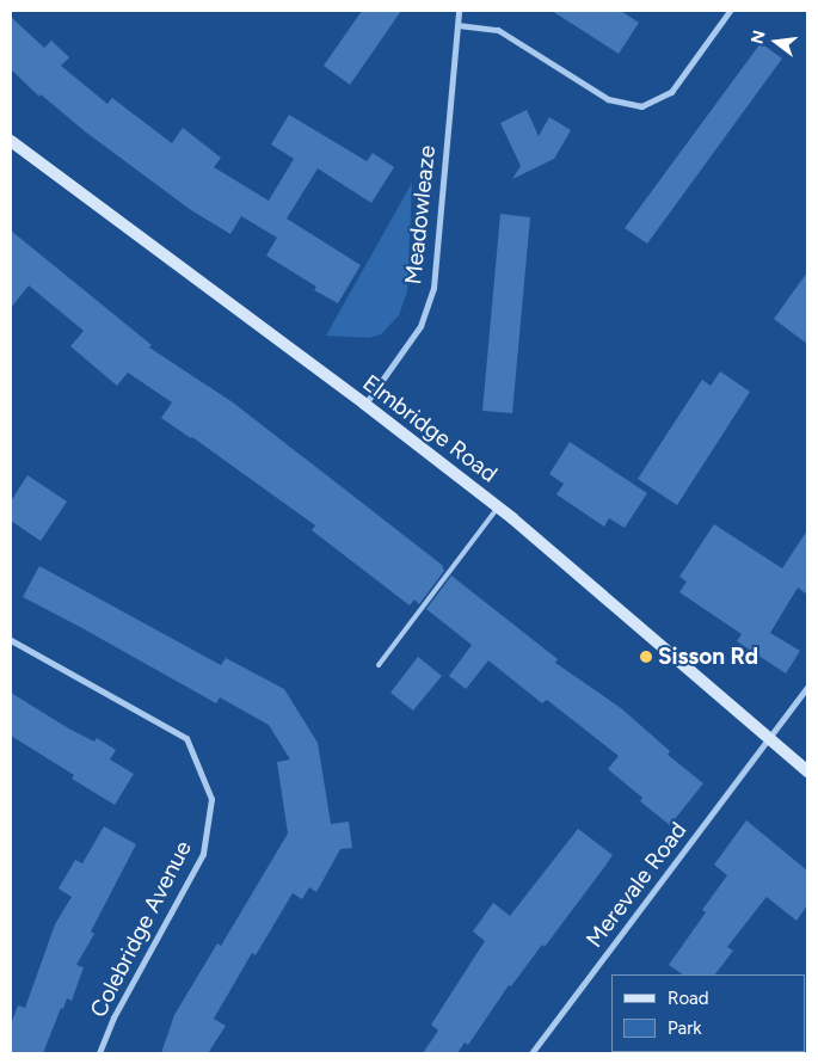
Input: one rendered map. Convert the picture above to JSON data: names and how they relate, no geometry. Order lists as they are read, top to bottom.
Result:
{
  "streets": {
    "street": [
      "Meadowleaze",
      "Elmbridge Road",
      "Merevale Road",
      "Colebridge Avenue"
    ]
  },
  "crossings": [
    ["Meadowleaze", "Elmbridge Road"],
    ["Elmbridge Road", "Merevale Road"]
  ],
  "places": ["Sisson Rd"],
  "legend": ["Road", "Park"],
  "north": "left"
}
